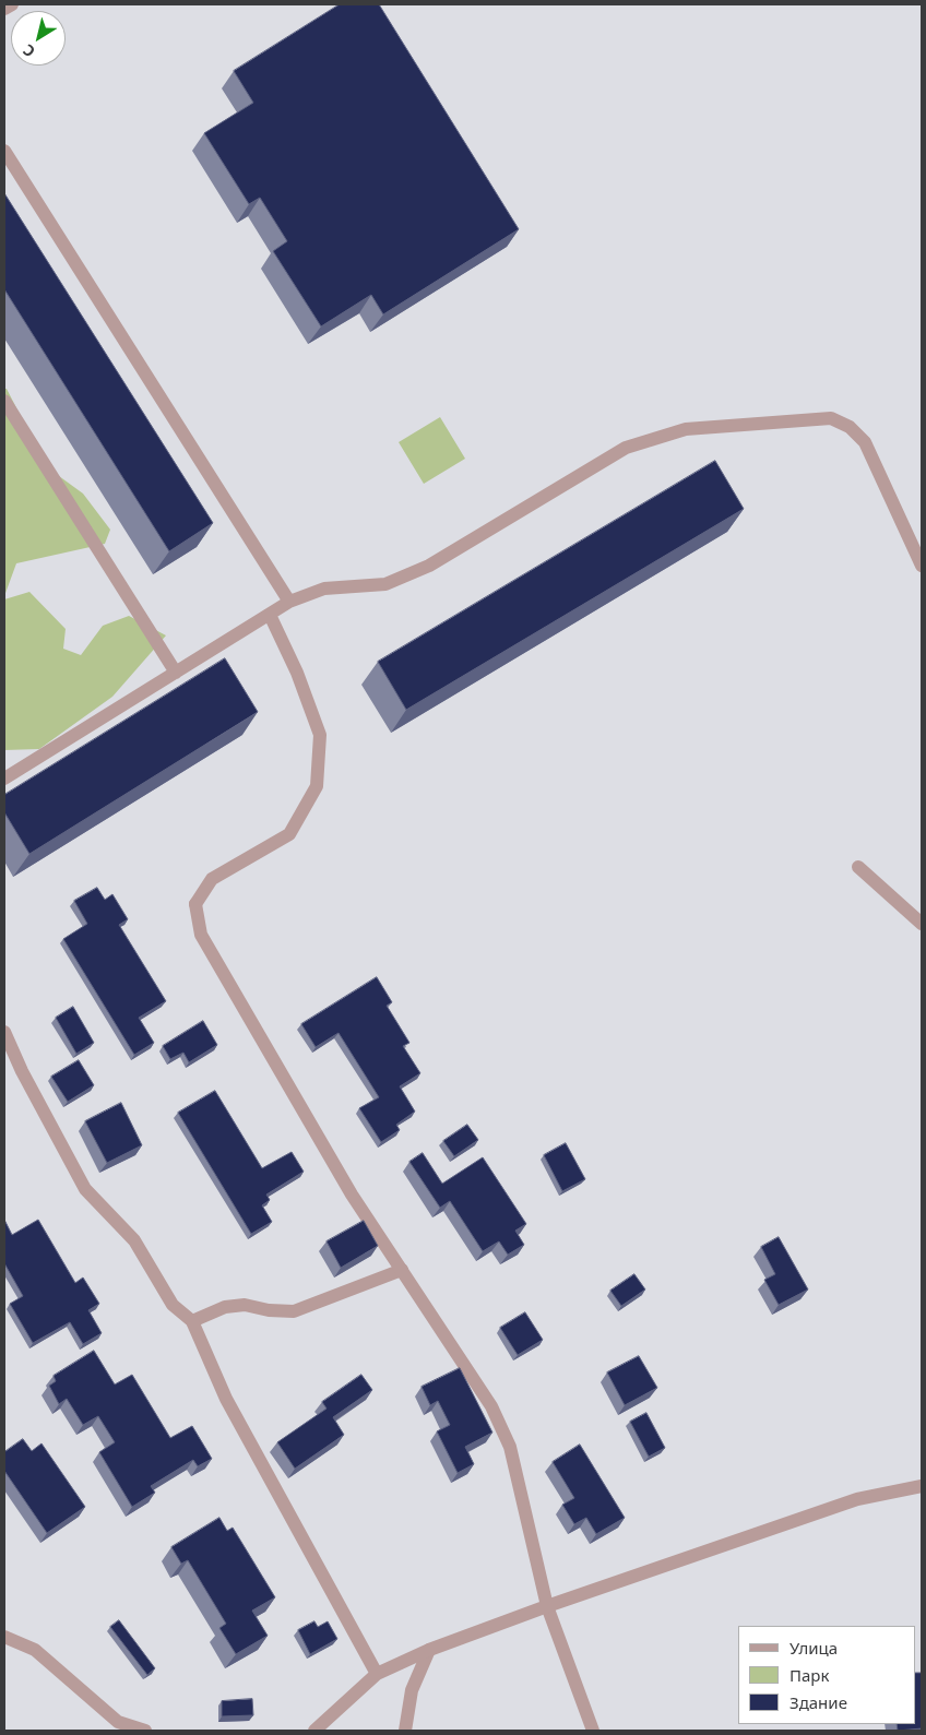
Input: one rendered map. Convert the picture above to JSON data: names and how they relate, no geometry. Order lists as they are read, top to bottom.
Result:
{
  "legend": ["Улица", "Парк", "Здание"],
  "north": "bottom left"
}
